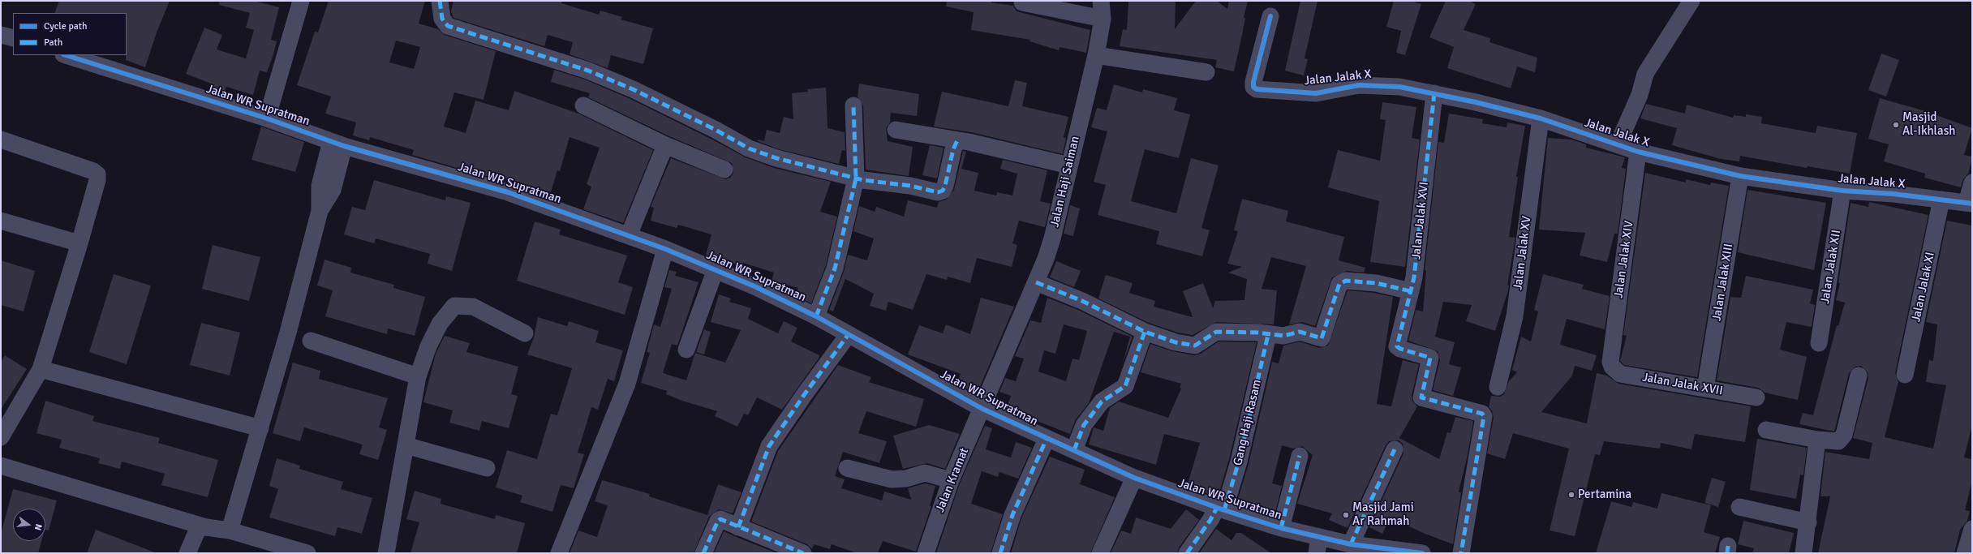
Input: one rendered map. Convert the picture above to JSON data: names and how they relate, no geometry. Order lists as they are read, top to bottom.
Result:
{
  "streets": {
    "street": [
      "Jalan Jalak X",
      "Jalan WR Supratman",
      "Jalan Haji Saiman",
      "Jalan Jalak XVI",
      "Jalan Jalak XV",
      "Jalan Jalak XIV",
      "Jalan Jalak XII",
      "Jalan Jalak XIII",
      "Jalan Jalak XI",
      "Jalan Jalak XVII",
      "Gang Haji Rasam",
      "Jalan Kramat"
    ]
  },
  "crossings": [
    ["Jalan Jalak X", "Jalan Jalak XVI"],
    ["Jalan Jalak X", "Jalan Jalak XV"],
    ["Jalan Jalak X", "Jalan Jalak XIV"],
    ["Jalan Jalak X", "Jalan Jalak XII"],
    ["Jalan Jalak X", "Jalan Jalak XIII"],
    ["Jalan Jalak X", "Jalan Jalak XI"],
    ["Jalan WR Supratman", "Jalan Haji Saiman"],
    ["Jalan WR Supratman", "Gang Haji Rasam"],
    ["Jalan WR Supratman", "Jalan Kramat"],
    ["Jalan Haji Saiman", "Jalan Kramat"],
    ["Jalan Jalak XIV", "Jalan Jalak XVII"],
    ["Jalan Jalak XIII", "Jalan Jalak XVII"]
  ],
  "places": ["Masjid Al-Ikhlash", "Pertamina", "Masjid Jami Ar Rahmah"],
  "legend": ["Cycle path", "Path"],
  "north": "right"
}
